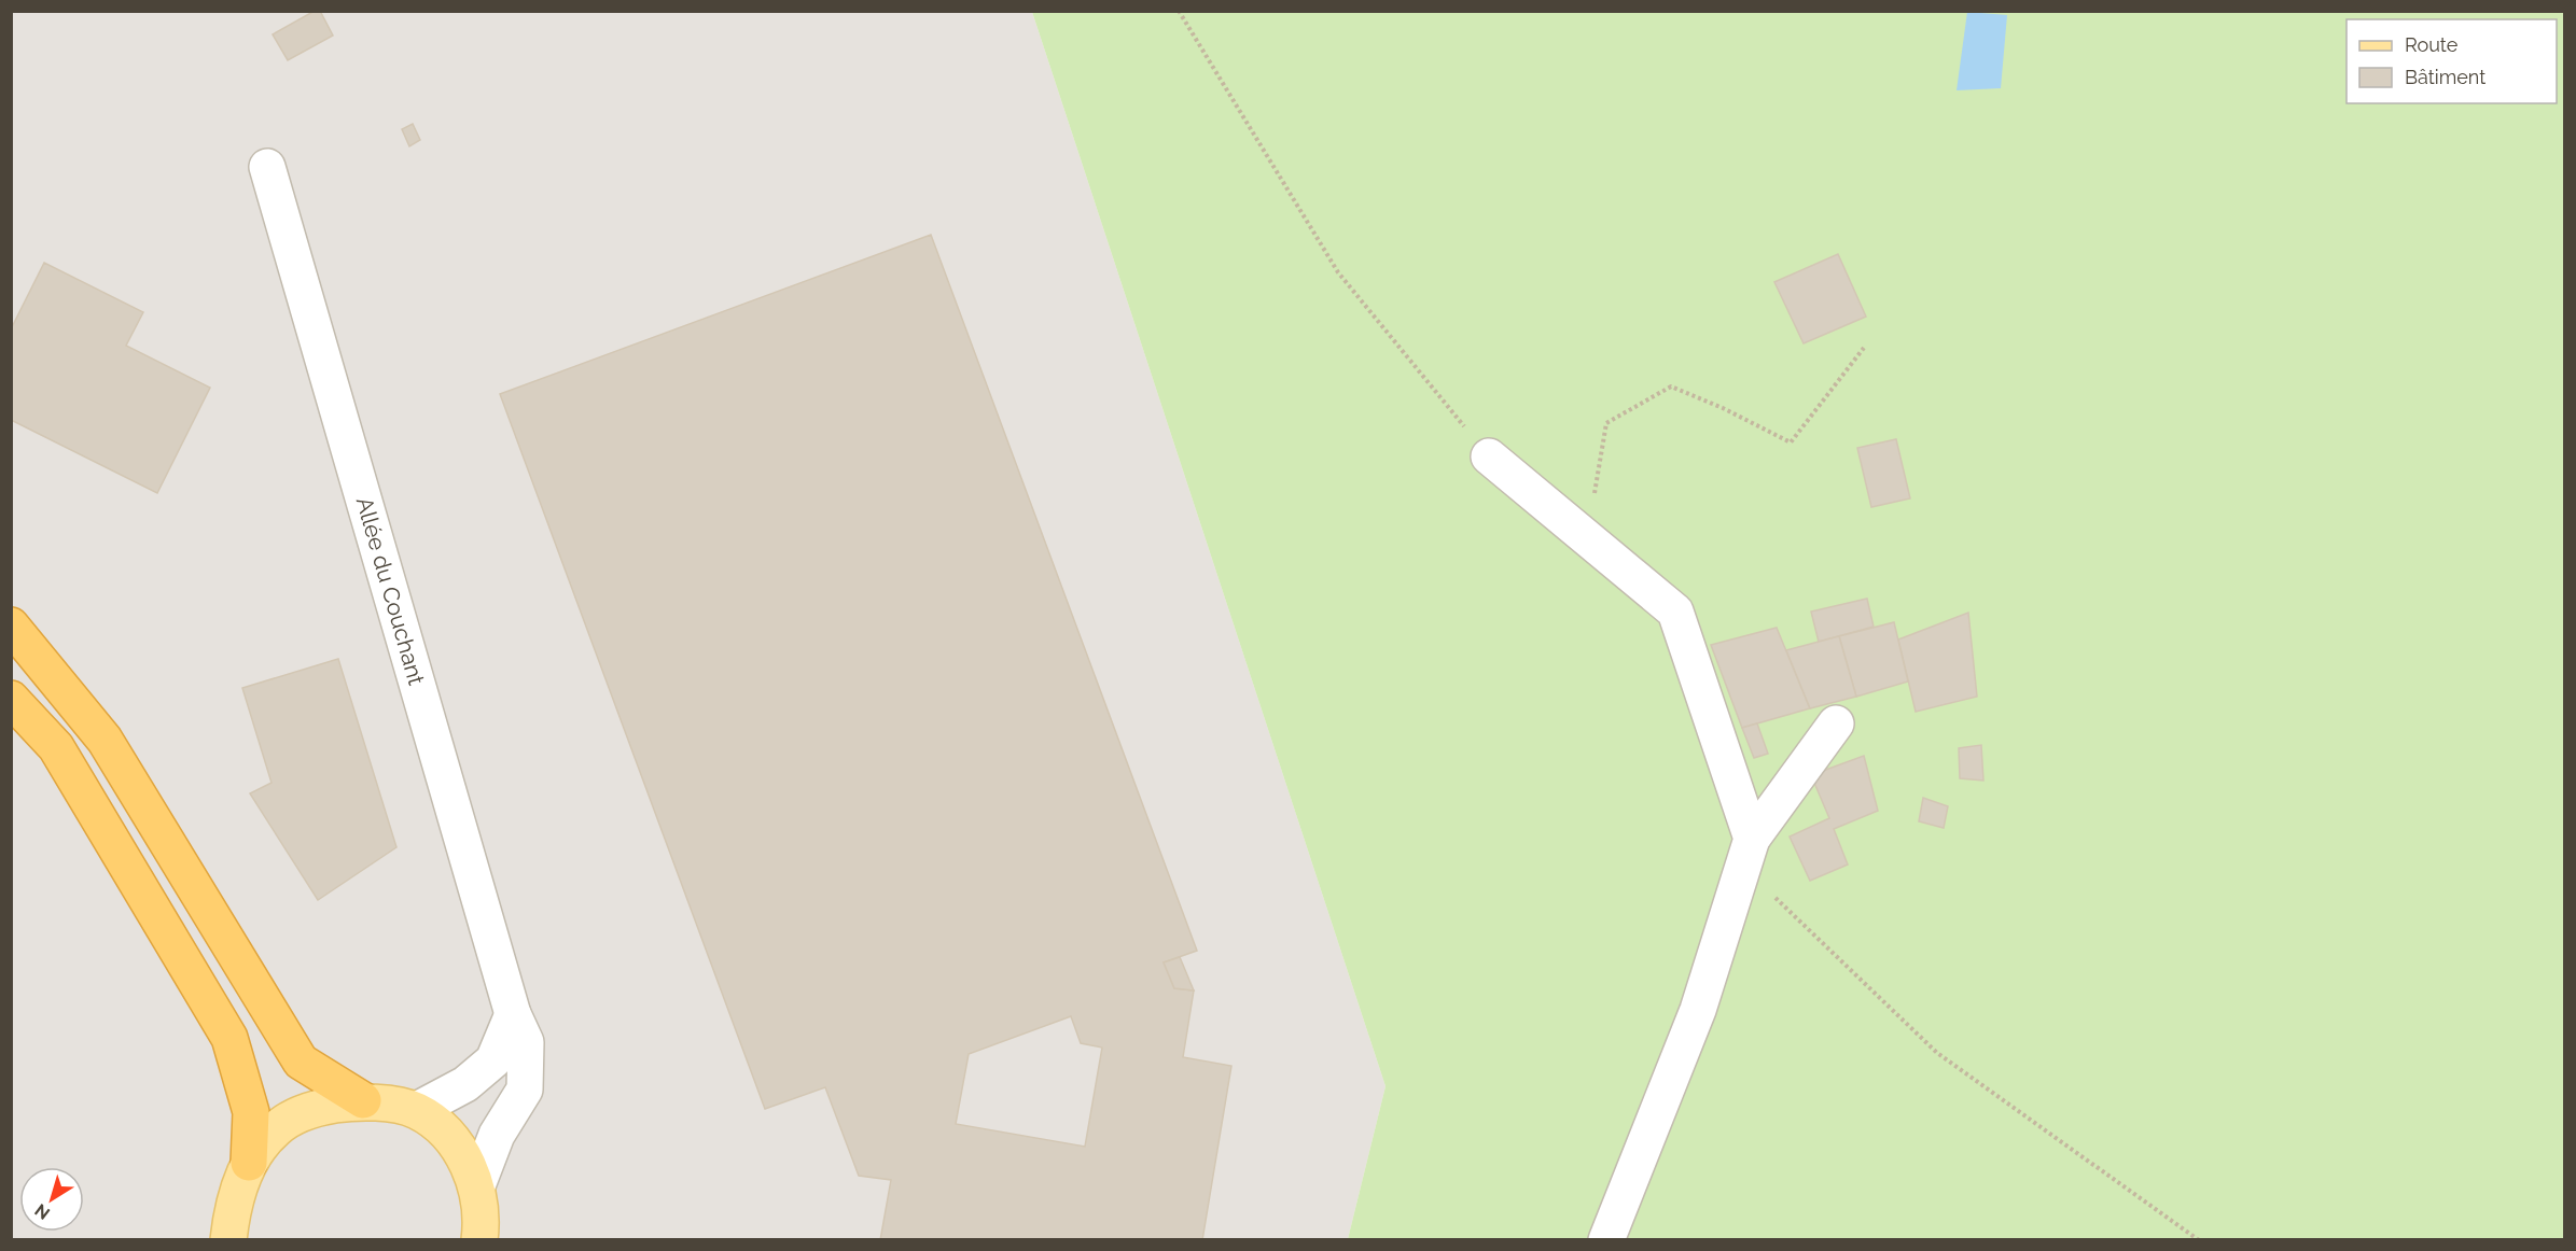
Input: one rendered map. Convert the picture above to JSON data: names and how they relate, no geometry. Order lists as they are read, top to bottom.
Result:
{
  "streets": {
    "street": ["Allée du Couchant"]
  },
  "legend": ["Route", "Bâtiment"],
  "north": "bottom left"
}
